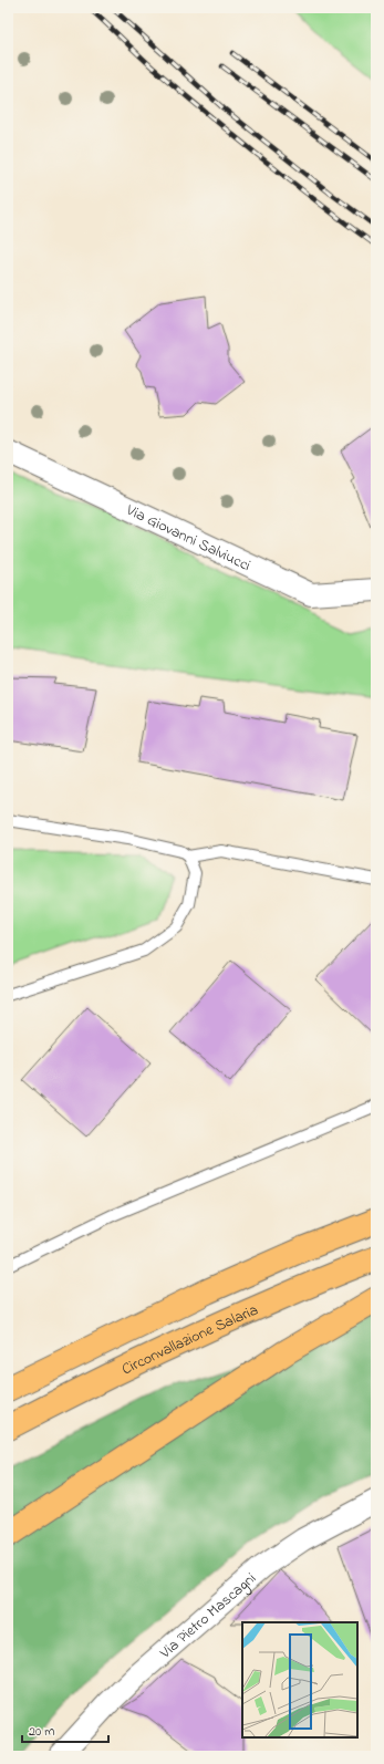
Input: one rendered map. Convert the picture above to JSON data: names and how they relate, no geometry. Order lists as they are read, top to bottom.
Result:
{
  "streets": {
    "highway": ["Circonvallazione Salaria"],
    "street": ["Via Giovanni Salviucci", "Via Pietro Mascagni"]
  },
  "scale_bar": "20 m"
}
